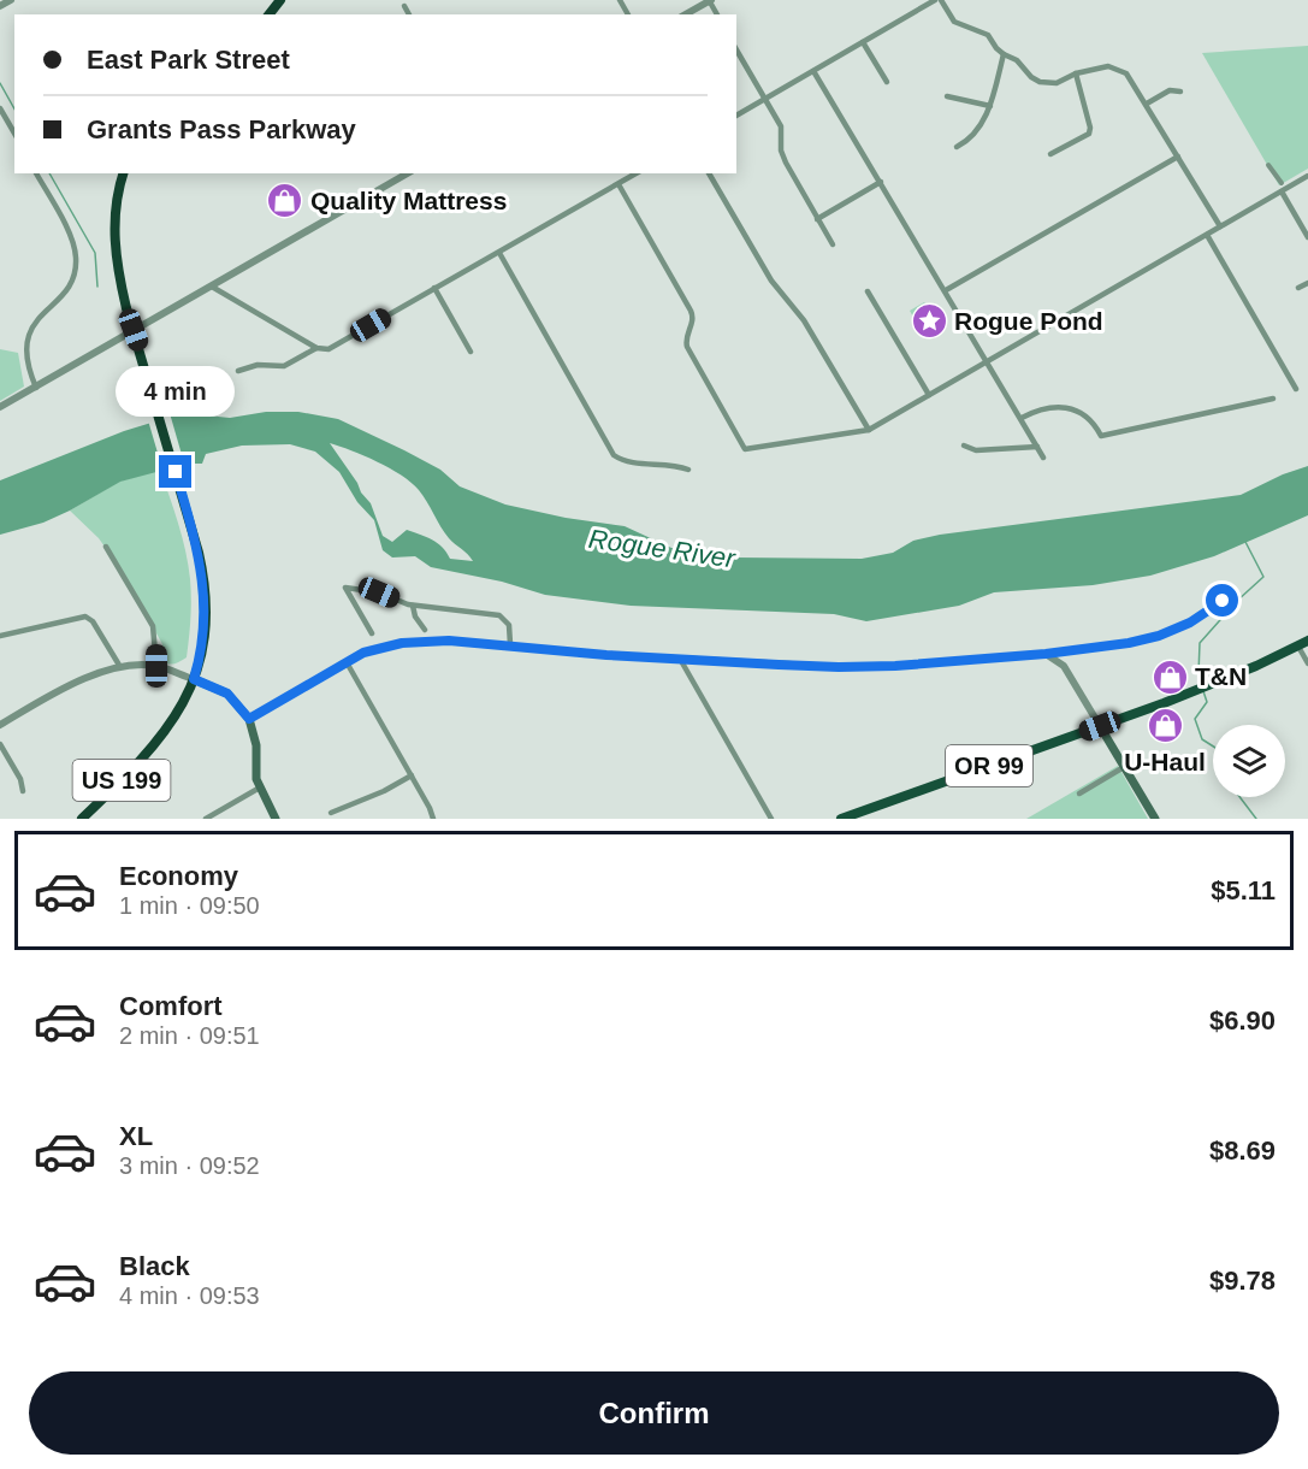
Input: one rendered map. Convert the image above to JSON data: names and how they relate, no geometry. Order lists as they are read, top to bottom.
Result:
{
  "streets": {
    "highway": ["US 199"],
    "main road": ["OR 99"]
  },
  "water": ["Rogue River"],
  "places": {
    "shop": ["Quality Mattress", "T&N", "U-Haul"],
    "place": ["Rogue Pond"]
  },
  "page": {
    "banner": ["East Park Street", "Grants Pass Parkway"],
    "bubble": "4 min",
    "list": [
      {
        "name": "Economy",
        "note": "1 min · 09:50",
        "value": "$5.11"
      },
      {
        "name": "Comfort",
        "note": "2 min · 09:51",
        "value": "$6.90"
      },
      {
        "name": "XL",
        "note": "3 min · 09:52",
        "value": "$8.69"
      },
      {
        "name": "Black",
        "note": "4 min · 09:53",
        "value": "$9.78"
      }
    ],
    "buttons": "Confirm"
  }
}
